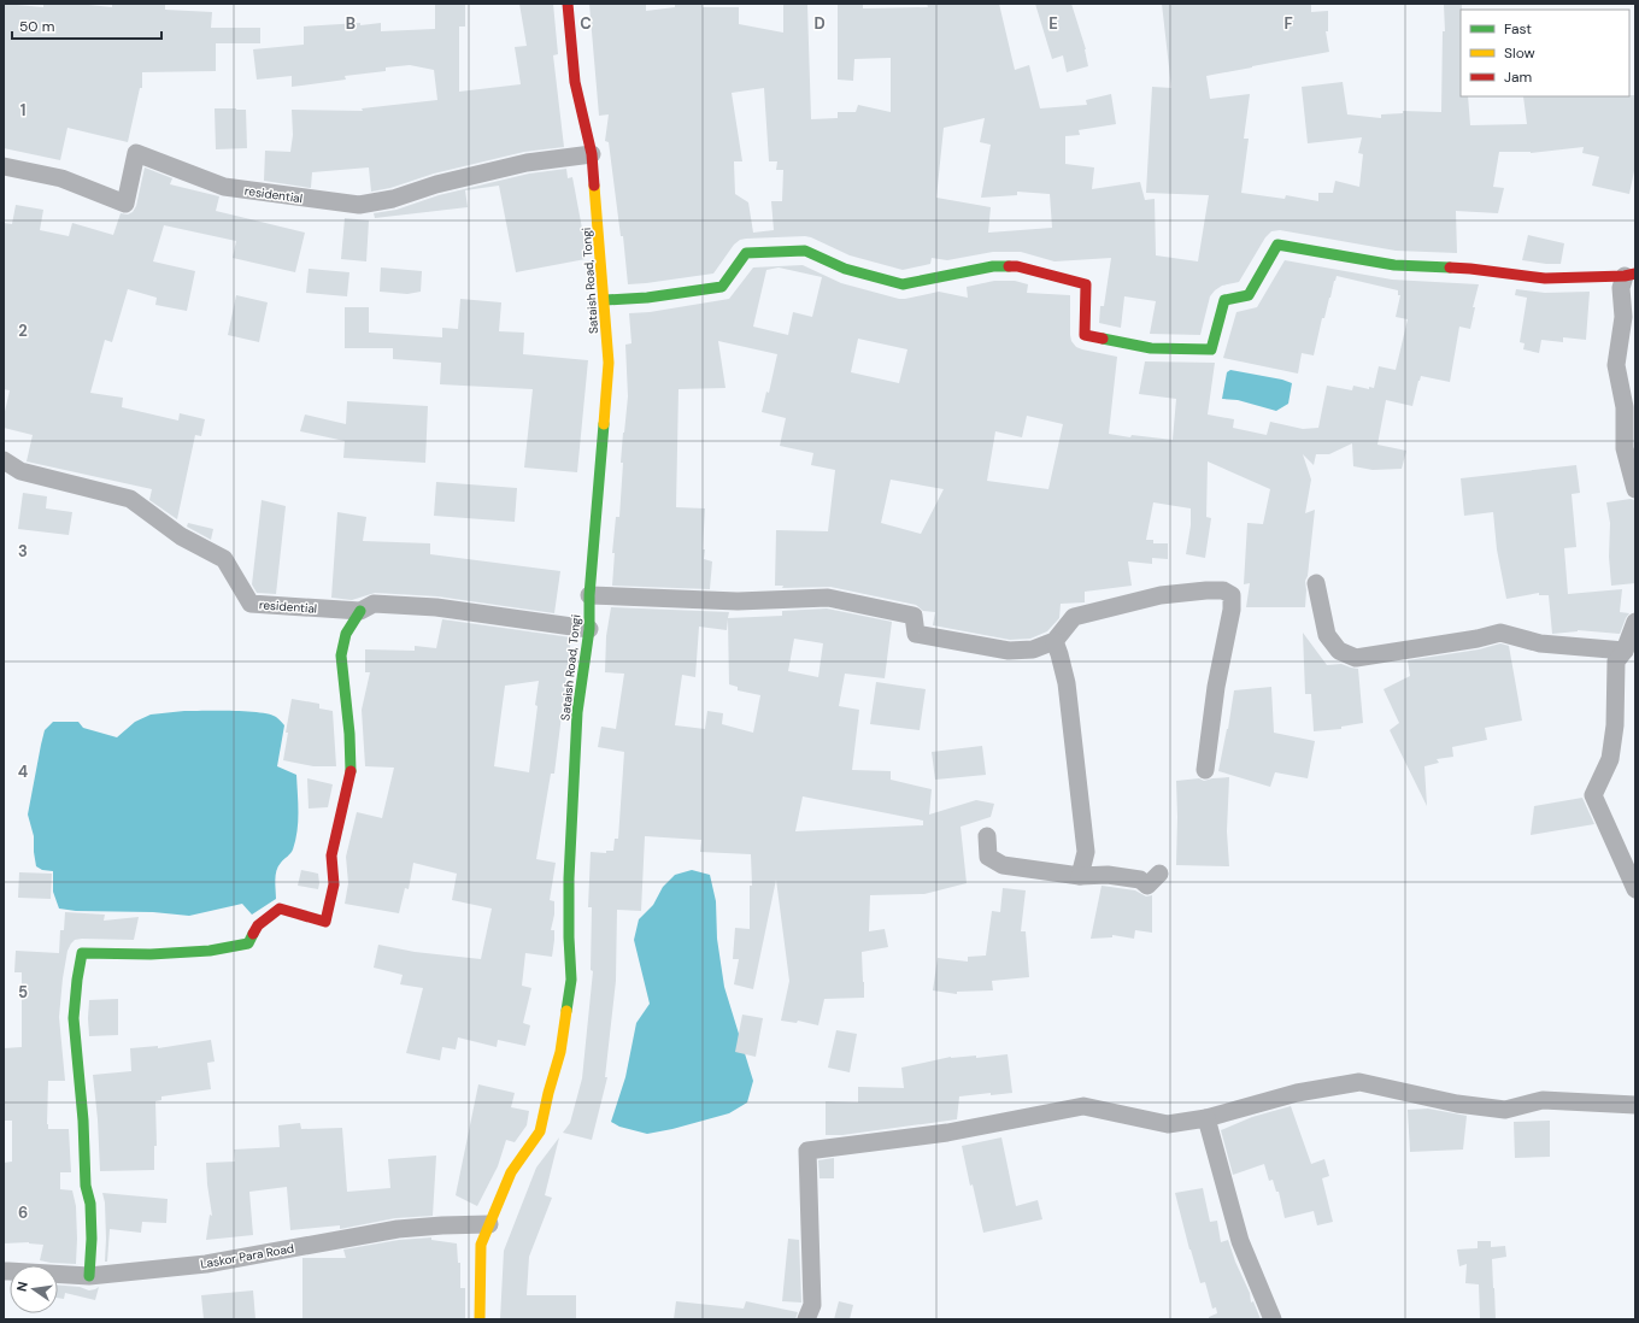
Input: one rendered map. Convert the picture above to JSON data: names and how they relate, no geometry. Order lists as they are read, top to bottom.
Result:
{
  "streets": {
    "street": ["residential", "Sataish Road, Tongi", "Laskor Para Road"]
  },
  "crossings": [
    ["residential", "Sataish Road, Tongi"],
    ["Sataish Road, Tongi", "Laskor Para Road"]
  ],
  "legend": ["Fast", "Slow", "Jam"],
  "scale_bar": "50 m",
  "north": "left",
  "grid": {
    "columns": [
      "B",
      "C",
      "D",
      "E",
      "F"
    ],
    "rows": [
      "1",
      "2",
      "3",
      "4",
      "5",
      "6"
    ]
  }
}
